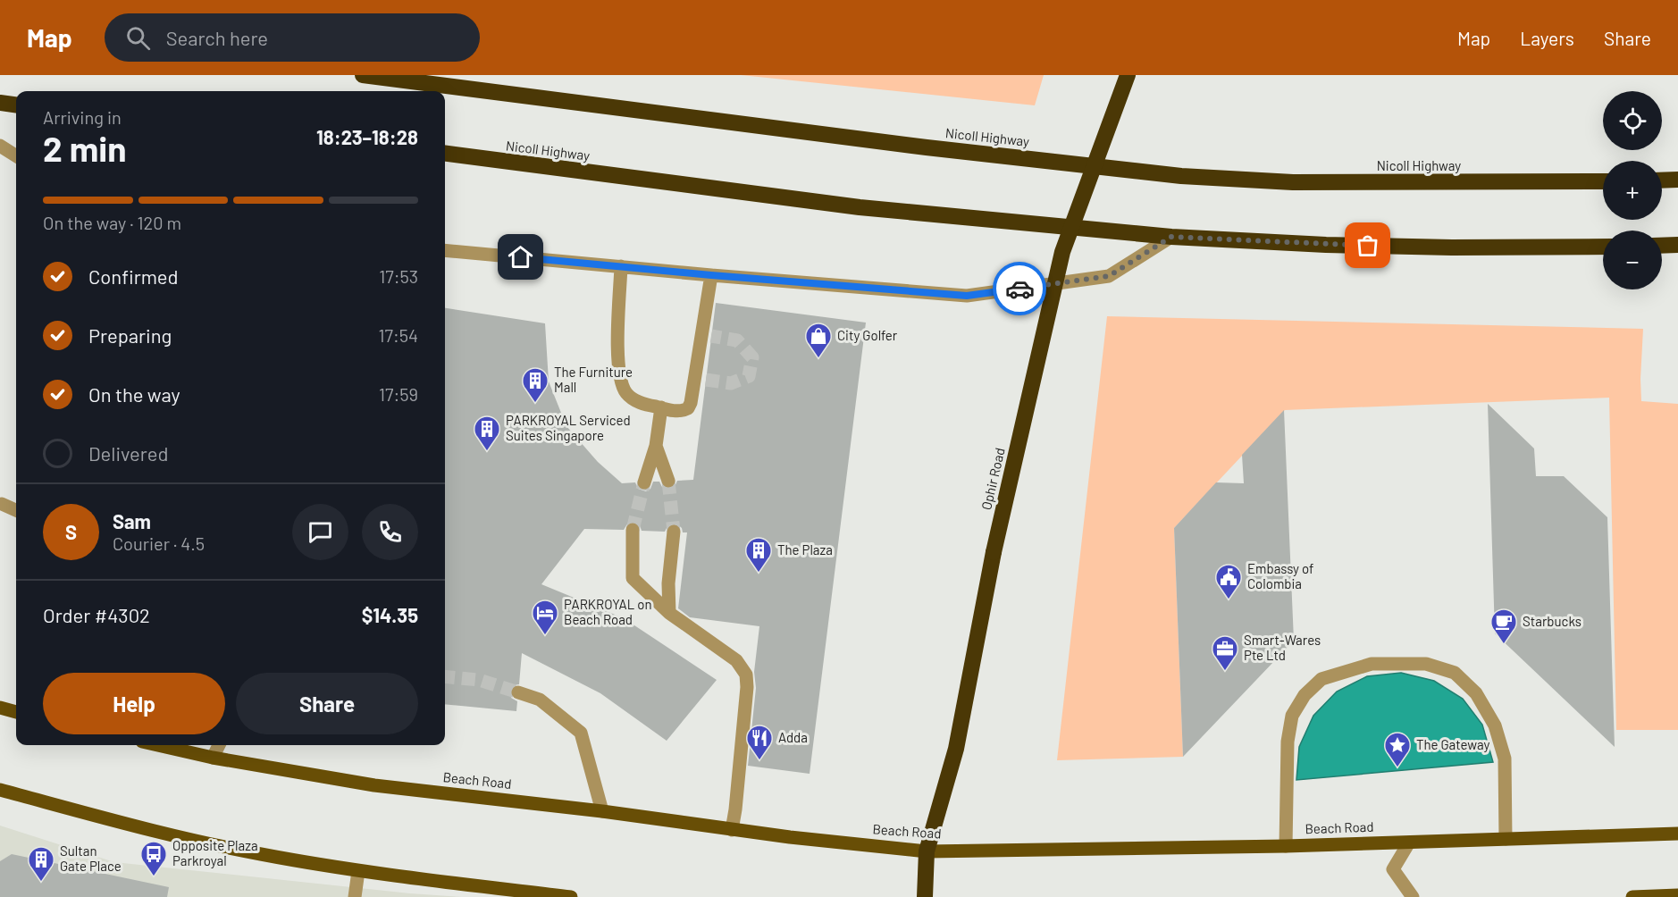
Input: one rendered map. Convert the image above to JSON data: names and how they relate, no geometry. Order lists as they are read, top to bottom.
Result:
{
  "streets": {
    "highway": ["Nicoll Highway", "Ophir Road"],
    "main road": ["Beach Road"]
  },
  "crossings": [
    ["Ophir Road", "Beach Road"]
  ],
  "places": {
    "shop": ["City Golfer"],
    "building": [
      "The Furniture Mall",
      "PARKROYAL Serviced Suites Singapore",
      "The Plaza",
      "Sultan Gate Place"
    ],
    "public building": ["Embassy of Colombia"],
    "hotel": ["PARKROYAL on Beach Road"],
    "cafe": ["Starbucks"],
    "office": ["Smart-Wares Pte Ltd"],
    "restaurant": ["Adda"],
    "place": ["The Gateway"],
    "bus stop": ["Opposite Plaza Parkroyal"]
  },
  "page": {
    "header": "Map",
    "search": "Search here",
    "nav": ["Map", "Layers", "Share"],
    "map_buttons": ["+", "−"],
    "heading": ["2 min", "Arriving in", "18:23–18:28"],
    "panel": [
      "Sam",
      "Courier · 4.5",
      "Order #4302",
      "$14.35"
    ],
    "bar": "On the way · 120 m",
    "list": [
      ["Confirmed", "17:53"],
      ["Preparing", "17:54"],
      ["On the way", "17:59"],
      "Delivered"
    ],
    "round": "S",
    "buttons": ["Help", "Share"]
  }
}
